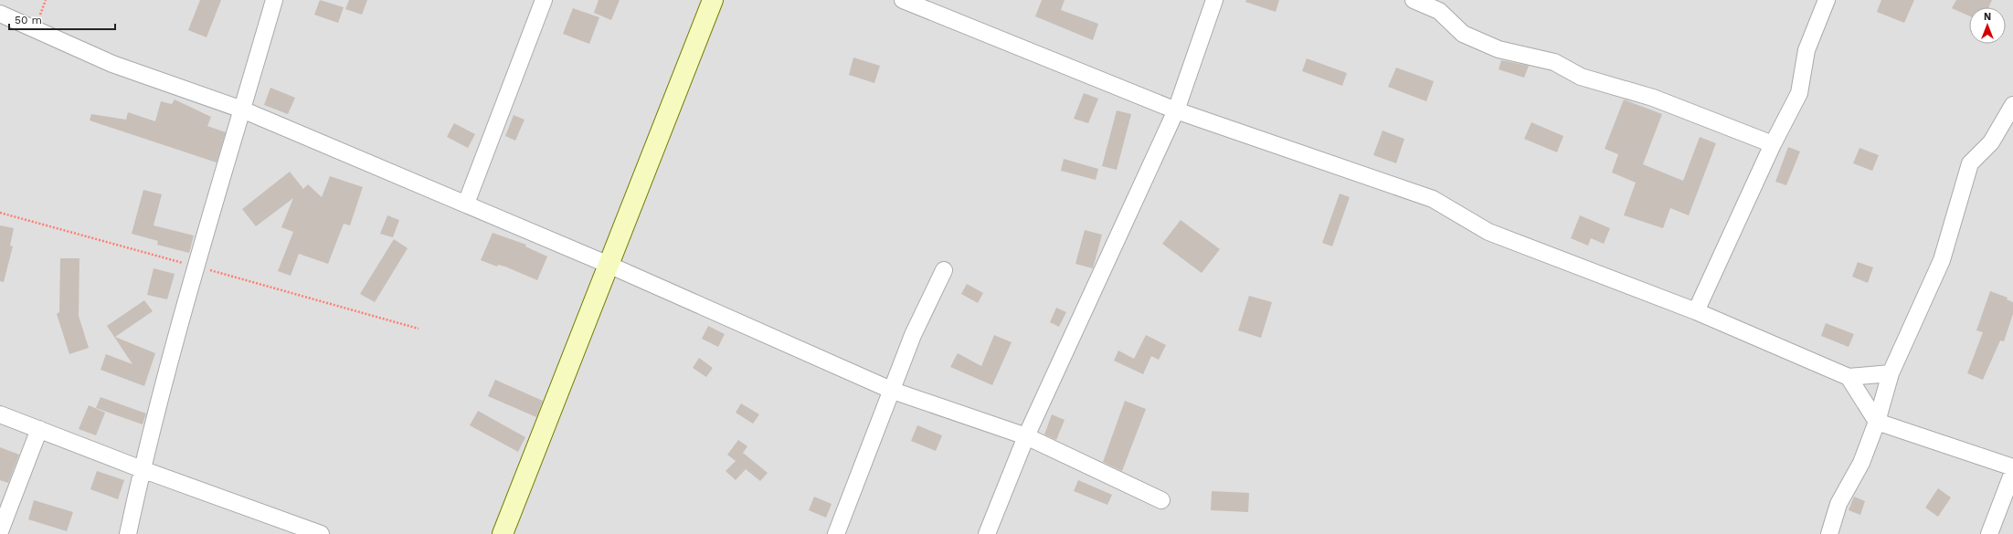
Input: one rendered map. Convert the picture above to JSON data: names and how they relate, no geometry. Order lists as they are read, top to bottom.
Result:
{
  "scale_bar": "50 m",
  "north": "top"
}
